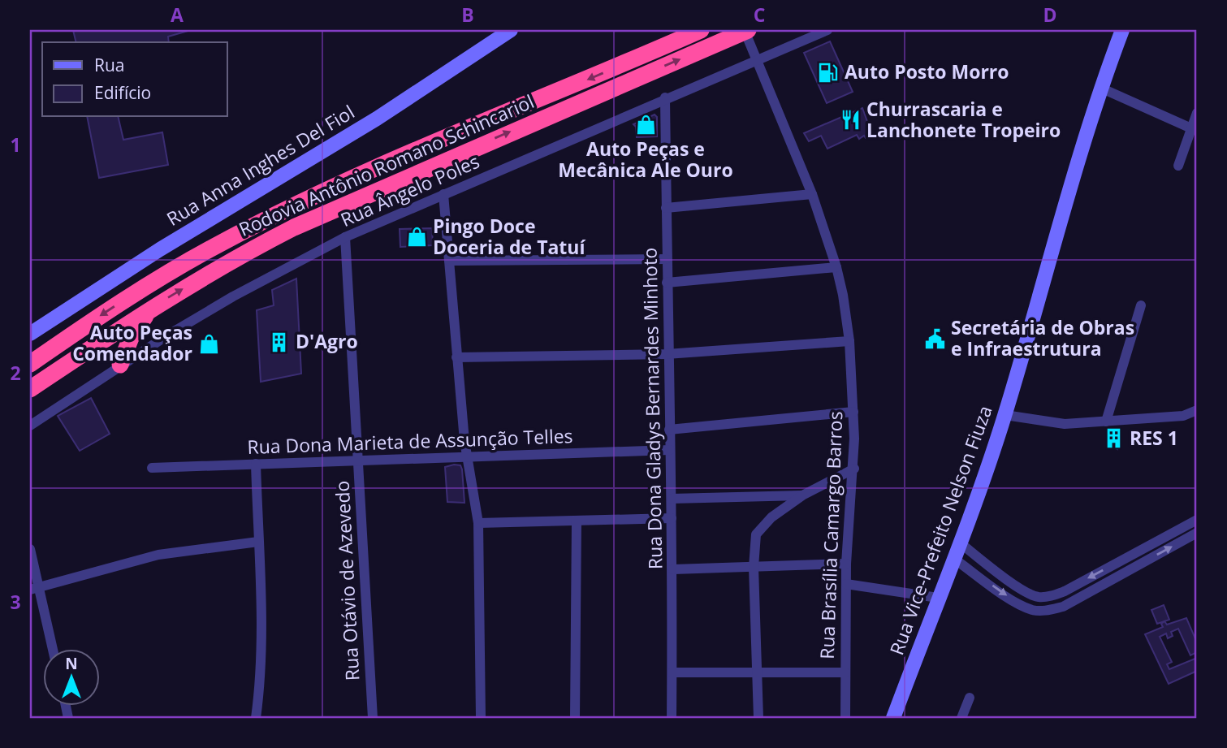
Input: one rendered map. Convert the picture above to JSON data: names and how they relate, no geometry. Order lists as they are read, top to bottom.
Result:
{
  "streets": {
    "highway": ["Rodovia Antônio Romano Schincariol"],
    "main road": ["Rua Anna Inghes Del Fiol", "Rua Vice-Prefeito Nelson Fiuza"],
    "street": [
      "Rua Ângelo Poles",
      "Rua Dona Gladys Bernardes Minhoto",
      "Rua Dona Marieta de Assunção Telles",
      "Rua Brasília Camargo Barros",
      "Rua Otávio de Azevedo"
    ]
  },
  "crossings": [
    ["Rodovia Antônio Romano Schincariol", "Rua Brasília Camargo Barros"],
    ["Rua Ângelo Poles", "Rua Dona Gladys Bernardes Minhoto"],
    ["Rua Ângelo Poles", "Rua Brasília Camargo Barros"],
    ["Rua Ângelo Poles", "Rua Otávio de Azevedo"],
    ["Rua Dona Gladys Bernardes Minhoto", "Rua Dona Marieta de Assunção Telles"],
    ["Rua Dona Marieta de Assunção Telles", "Rua Otávio de Azevedo"]
  ],
  "places": {
    "fuel station": ["Auto Posto Morro"],
    "restaurant": ["Churrascaria e Lanchonete Tropeiro"],
    "shop": ["Auto Peças e Mecânica Ale Ouro", "Pingo Doce Doceria de Tatuí", "Auto Peças Comendador"],
    "public building": ["Secretária de Obras e Infraestrutura"],
    "building": ["D'Agro", "RES 1"]
  },
  "legend": ["Rua", "Edifício"],
  "north": "top",
  "grid": {
    "columns": [
      "A",
      "B",
      "C",
      "D"
    ],
    "rows": ["1", "2", "3"]
  }
}
